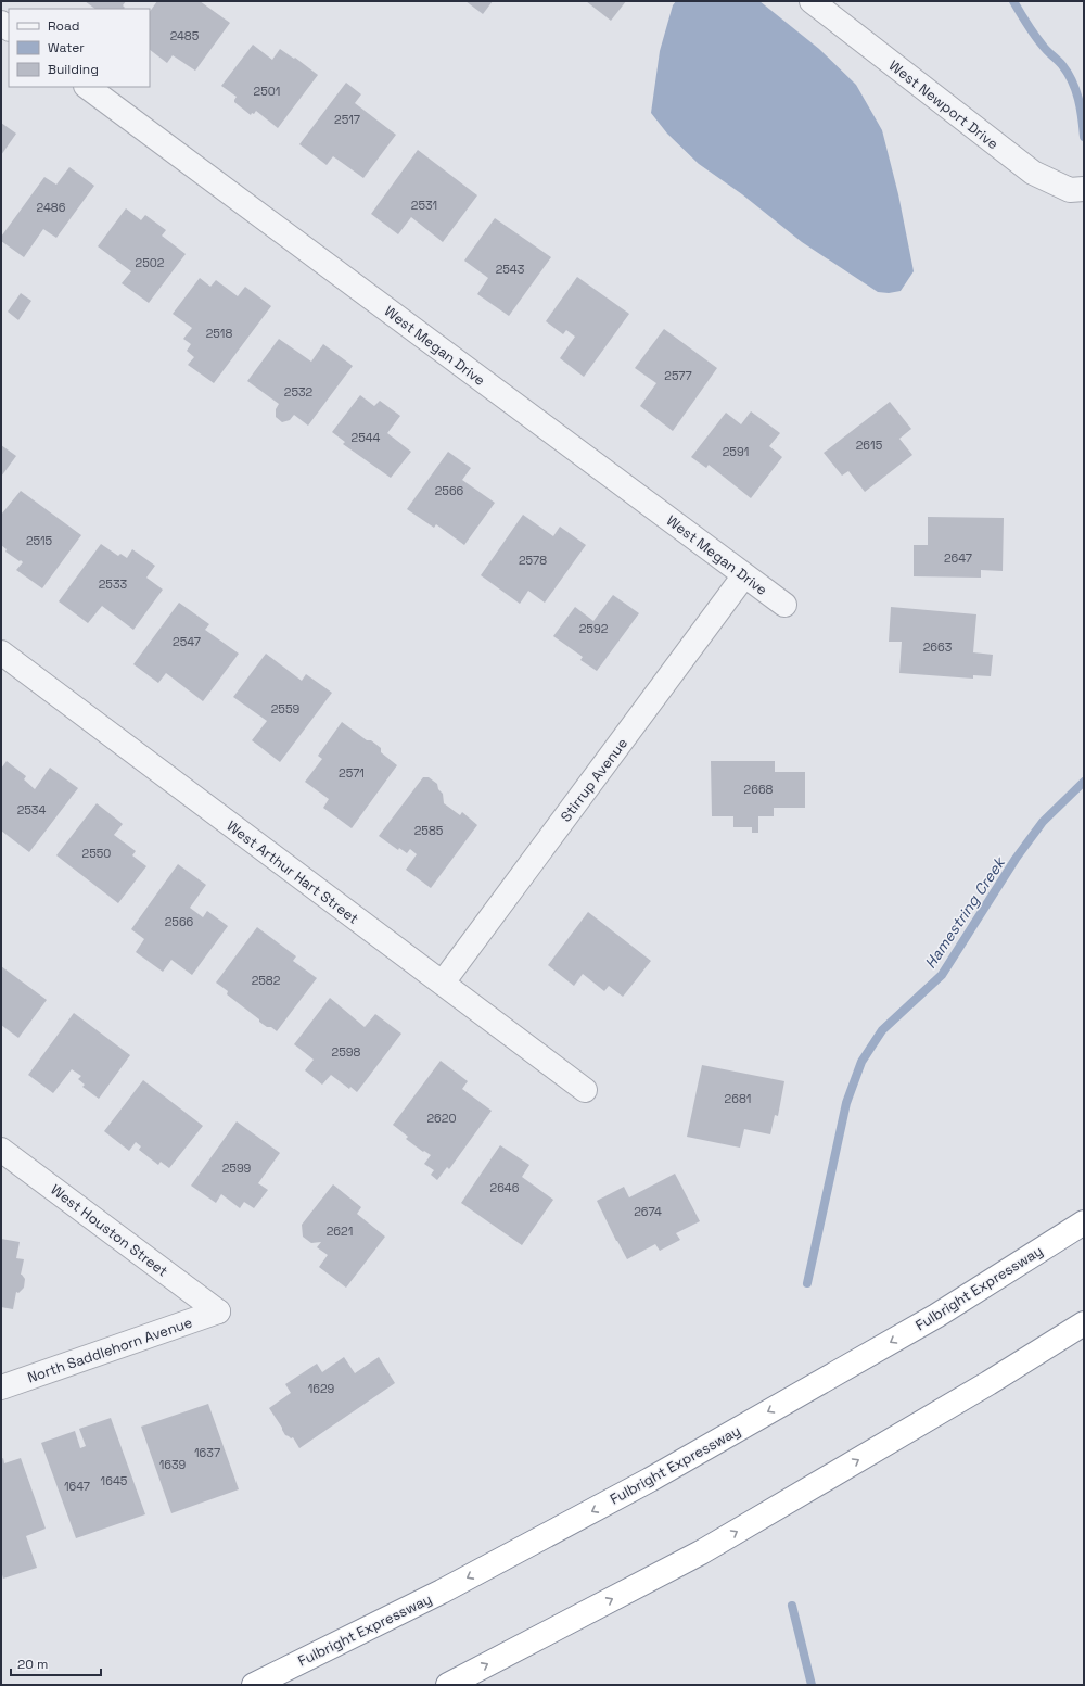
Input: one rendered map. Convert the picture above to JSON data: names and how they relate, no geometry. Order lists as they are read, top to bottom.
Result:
{
  "streets": {
    "highway": ["Fulbright Expressway"],
    "street": [
      "West Newport Drive",
      "West Megan Drive",
      "Stirrup Avenue",
      "West Arthur Hart Street",
      "West Houston Street",
      "North Saddlehorn Avenue"
    ]
  },
  "crossings": [
    ["West Megan Drive", "Stirrup Avenue"],
    ["Stirrup Avenue", "West Arthur Hart Street"],
    ["West Houston Street", "North Saddlehorn Avenue"]
  ],
  "water": ["Hamestring Creek"],
  "house_numbers": [
    "2485",
    "2501",
    "2517",
    "2531",
    "2486",
    "2502",
    "2543",
    "2518",
    "2577",
    "2532",
    "2544",
    "2615",
    "2591",
    "2566",
    "2515",
    "2647",
    "2578",
    "2533",
    "2592",
    "2547",
    "2663",
    "2559",
    "2571",
    "2668",
    "2534",
    "2585",
    "2550",
    "2566",
    "2582",
    "2598",
    "2681",
    "2620",
    "2599",
    "2646",
    "2674",
    "2621",
    "1629",
    "1637",
    "1639",
    "1645",
    "1647"
  ],
  "legend": ["Road", "Water", "Building"],
  "scale_bar": "20 m"
}
